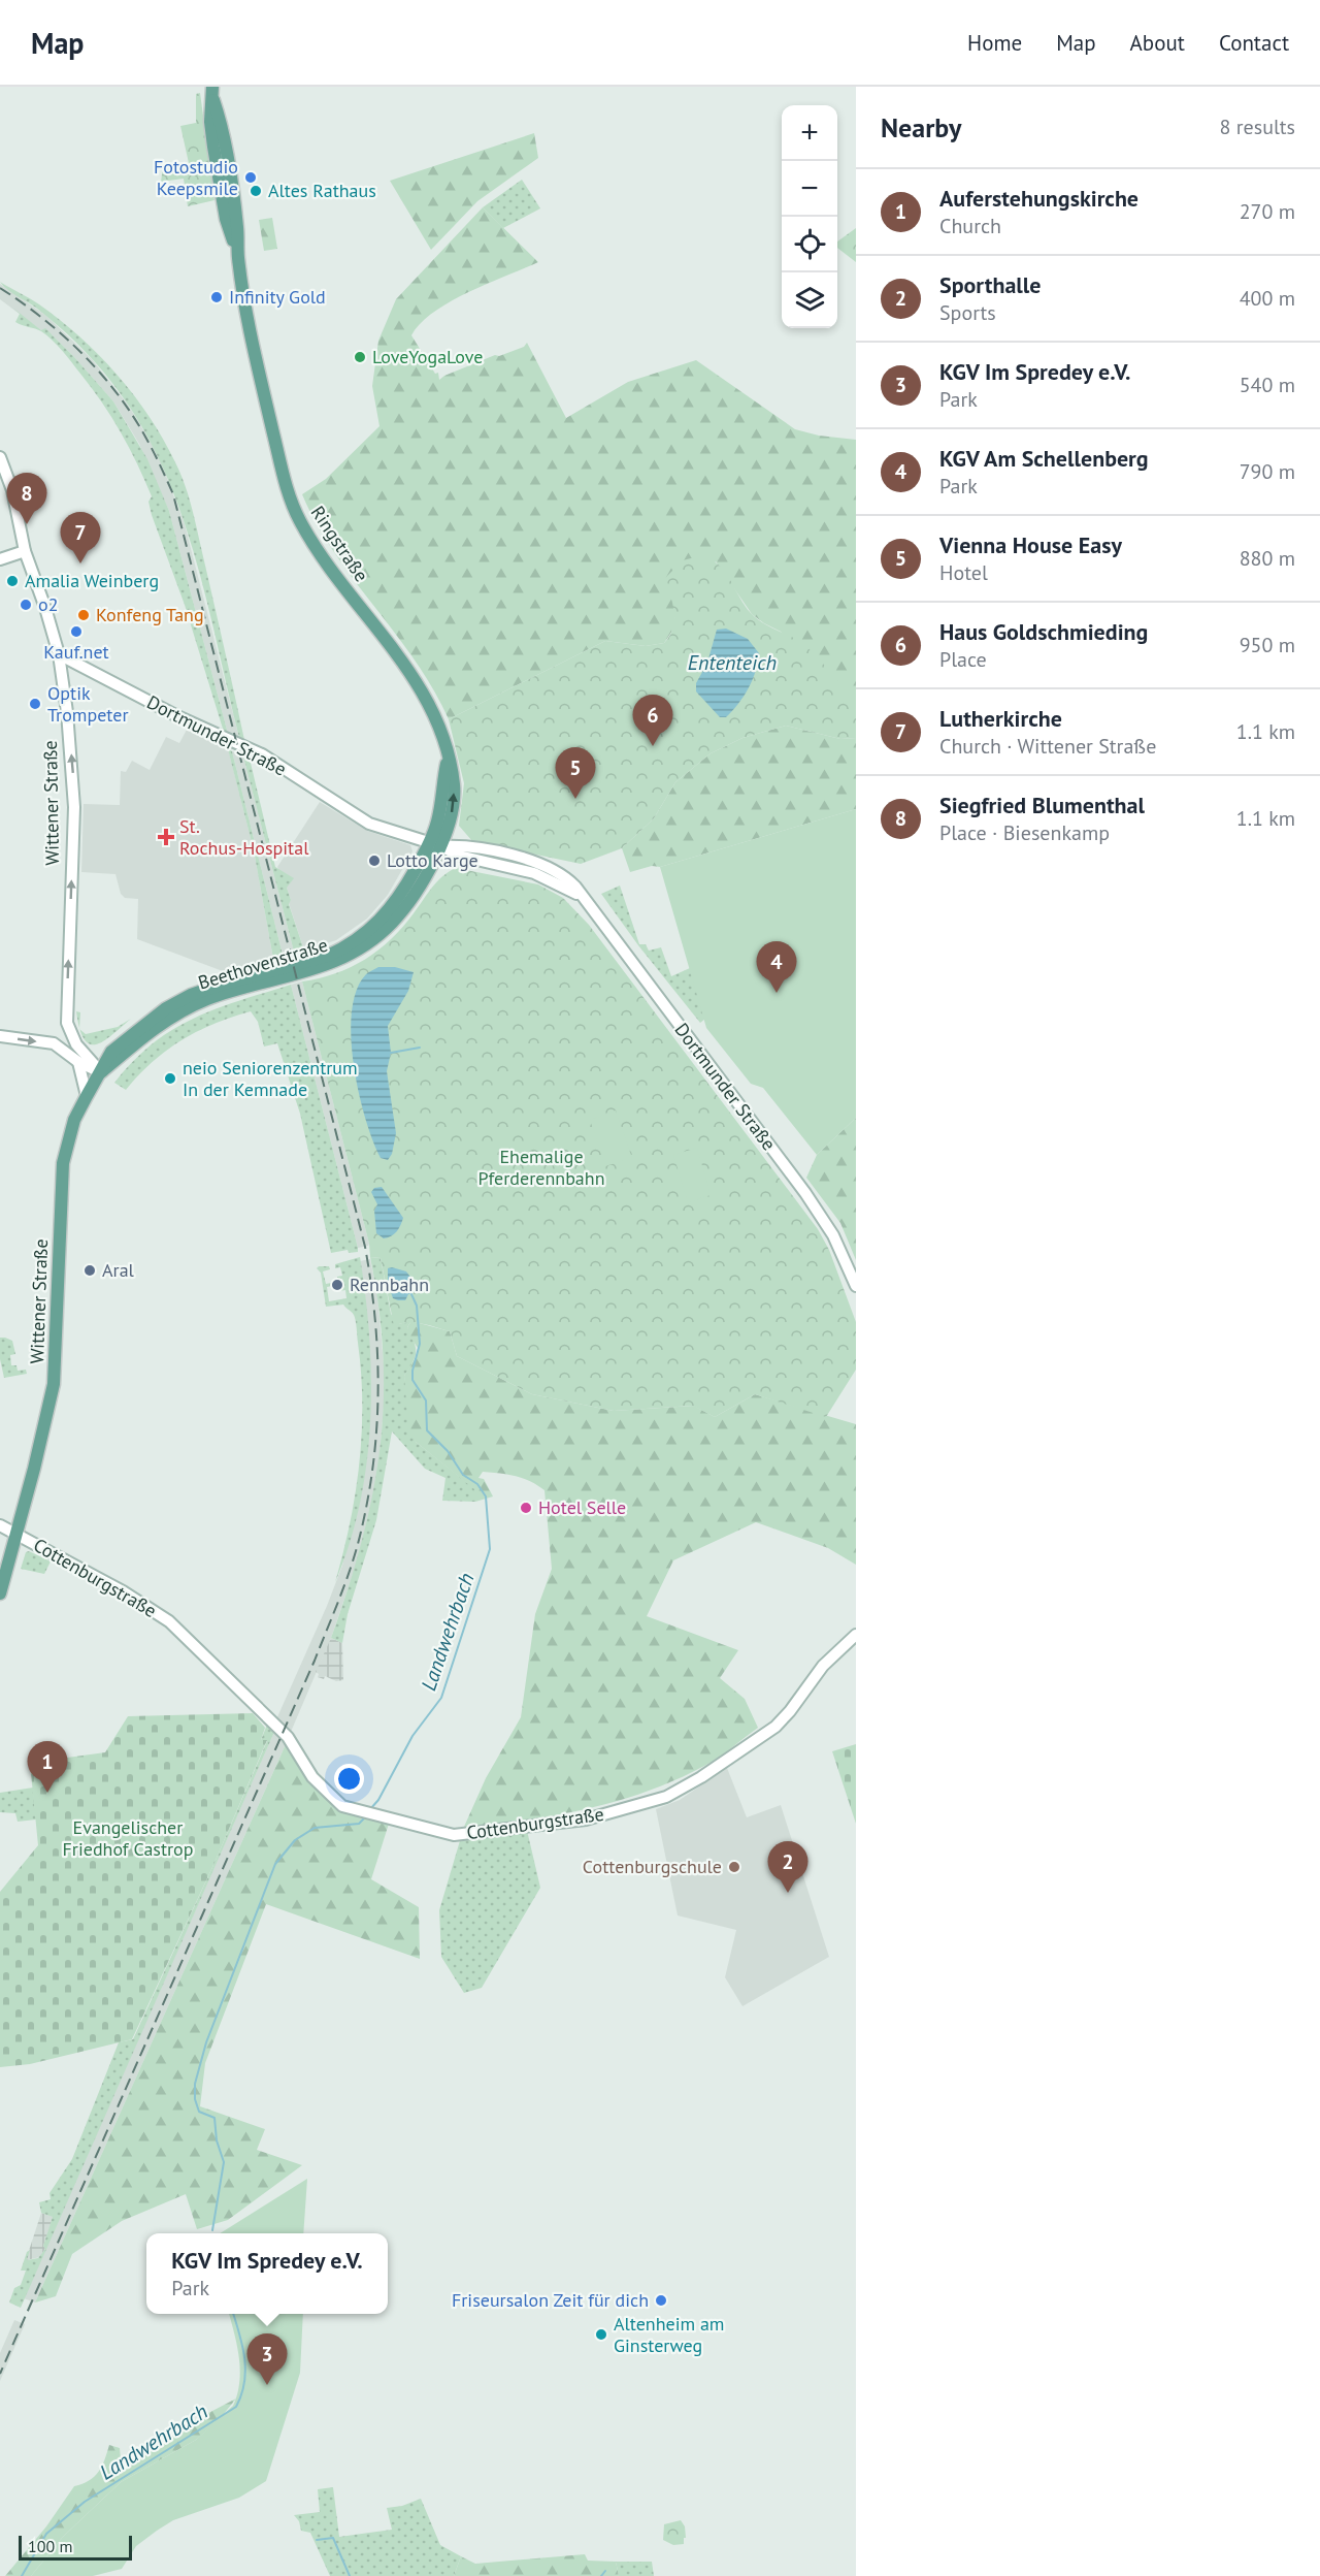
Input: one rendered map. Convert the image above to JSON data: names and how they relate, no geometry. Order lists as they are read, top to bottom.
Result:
{
  "streets": {
    "main road": ["Ringstraße", "Wittener Straße", "Beethovenstraße"],
    "street": ["Dortmunder Straße", "Cottenburgstraße"]
  },
  "crossings": [
    ["Ringstraße", "Dortmunder Straße"],
    ["Ringstraße", "Beethovenstraße"],
    ["Dortmunder Straße", "Wittener Straße"],
    ["Dortmunder Straße", "Beethovenstraße"],
    ["Wittener Straße", "Beethovenstraße"],
    ["Wittener Straße", "Cottenburgstraße"]
  ],
  "water": ["Ententeich", "Landwehrbach"],
  "parks": ["Ehemalige Pferderennbahn", "Evangelischer Friedhof Castrop"],
  "places": {
    "other": [
      "Fotostudio Keepsmile",
      "Altes Rathaus",
      "Infinity Gold",
      "LoveYogaLove",
      "Amalia Weinberg",
      "o2",
      "Konfeng Tang",
      "Kauf.net",
      "Optik Trompeter",
      "Lotto Karge",
      "neio Seniorenzentrum In der Kemnade",
      "Aral",
      "Rennbahn",
      "Hotel Selle",
      "Cottenburgschule",
      "Friseursalon Zeit für dich",
      "Altenheim am Ginsterweg"
    ],
    "health": ["St. Rochus-Hospital"]
  },
  "scale_bar": "100 m",
  "page": {
    "header": "Map",
    "nav": [
      "Home",
      "Map",
      "About",
      "Contact"
    ],
    "heading": ["Nearby", "8 results"],
    "map_buttons": ["+", "−"],
    "list": [
      {
        "mark": "1",
        "name": "Auferstehungskirche",
        "note": "Church",
        "value": "270 m"
      },
      {
        "mark": "2",
        "name": "Sporthalle",
        "note": "Sports",
        "value": "400 m"
      },
      {
        "mark": "3",
        "name": "KGV Im Spredey e.V.",
        "note": "Park",
        "value": "540 m"
      },
      {
        "mark": "4",
        "name": "KGV Am Schellenberg",
        "note": "Park",
        "value": "790 m"
      },
      {
        "mark": "5",
        "name": "Vienna House Easy",
        "note": "Hotel",
        "value": "880 m"
      },
      {
        "mark": "6",
        "name": "Haus Goldschmieding",
        "note": "Place",
        "value": "950 m"
      },
      {
        "mark": "7",
        "name": "Lutherkirche",
        "note": "Church · Wittener Straße",
        "value": "1.1 km"
      },
      {
        "mark": "8",
        "name": "Siegfried Blumenthal",
        "note": "Place · Biesenkamp",
        "value": "1.1 km"
      }
    ],
    "pins": [
      "8",
      "7",
      "6",
      "5",
      "4",
      "1",
      "2",
      "3"
    ],
    "popup": ["KGV Im Spredey e.V.", "Park"],
    "scale": "100 m"
  }
}
